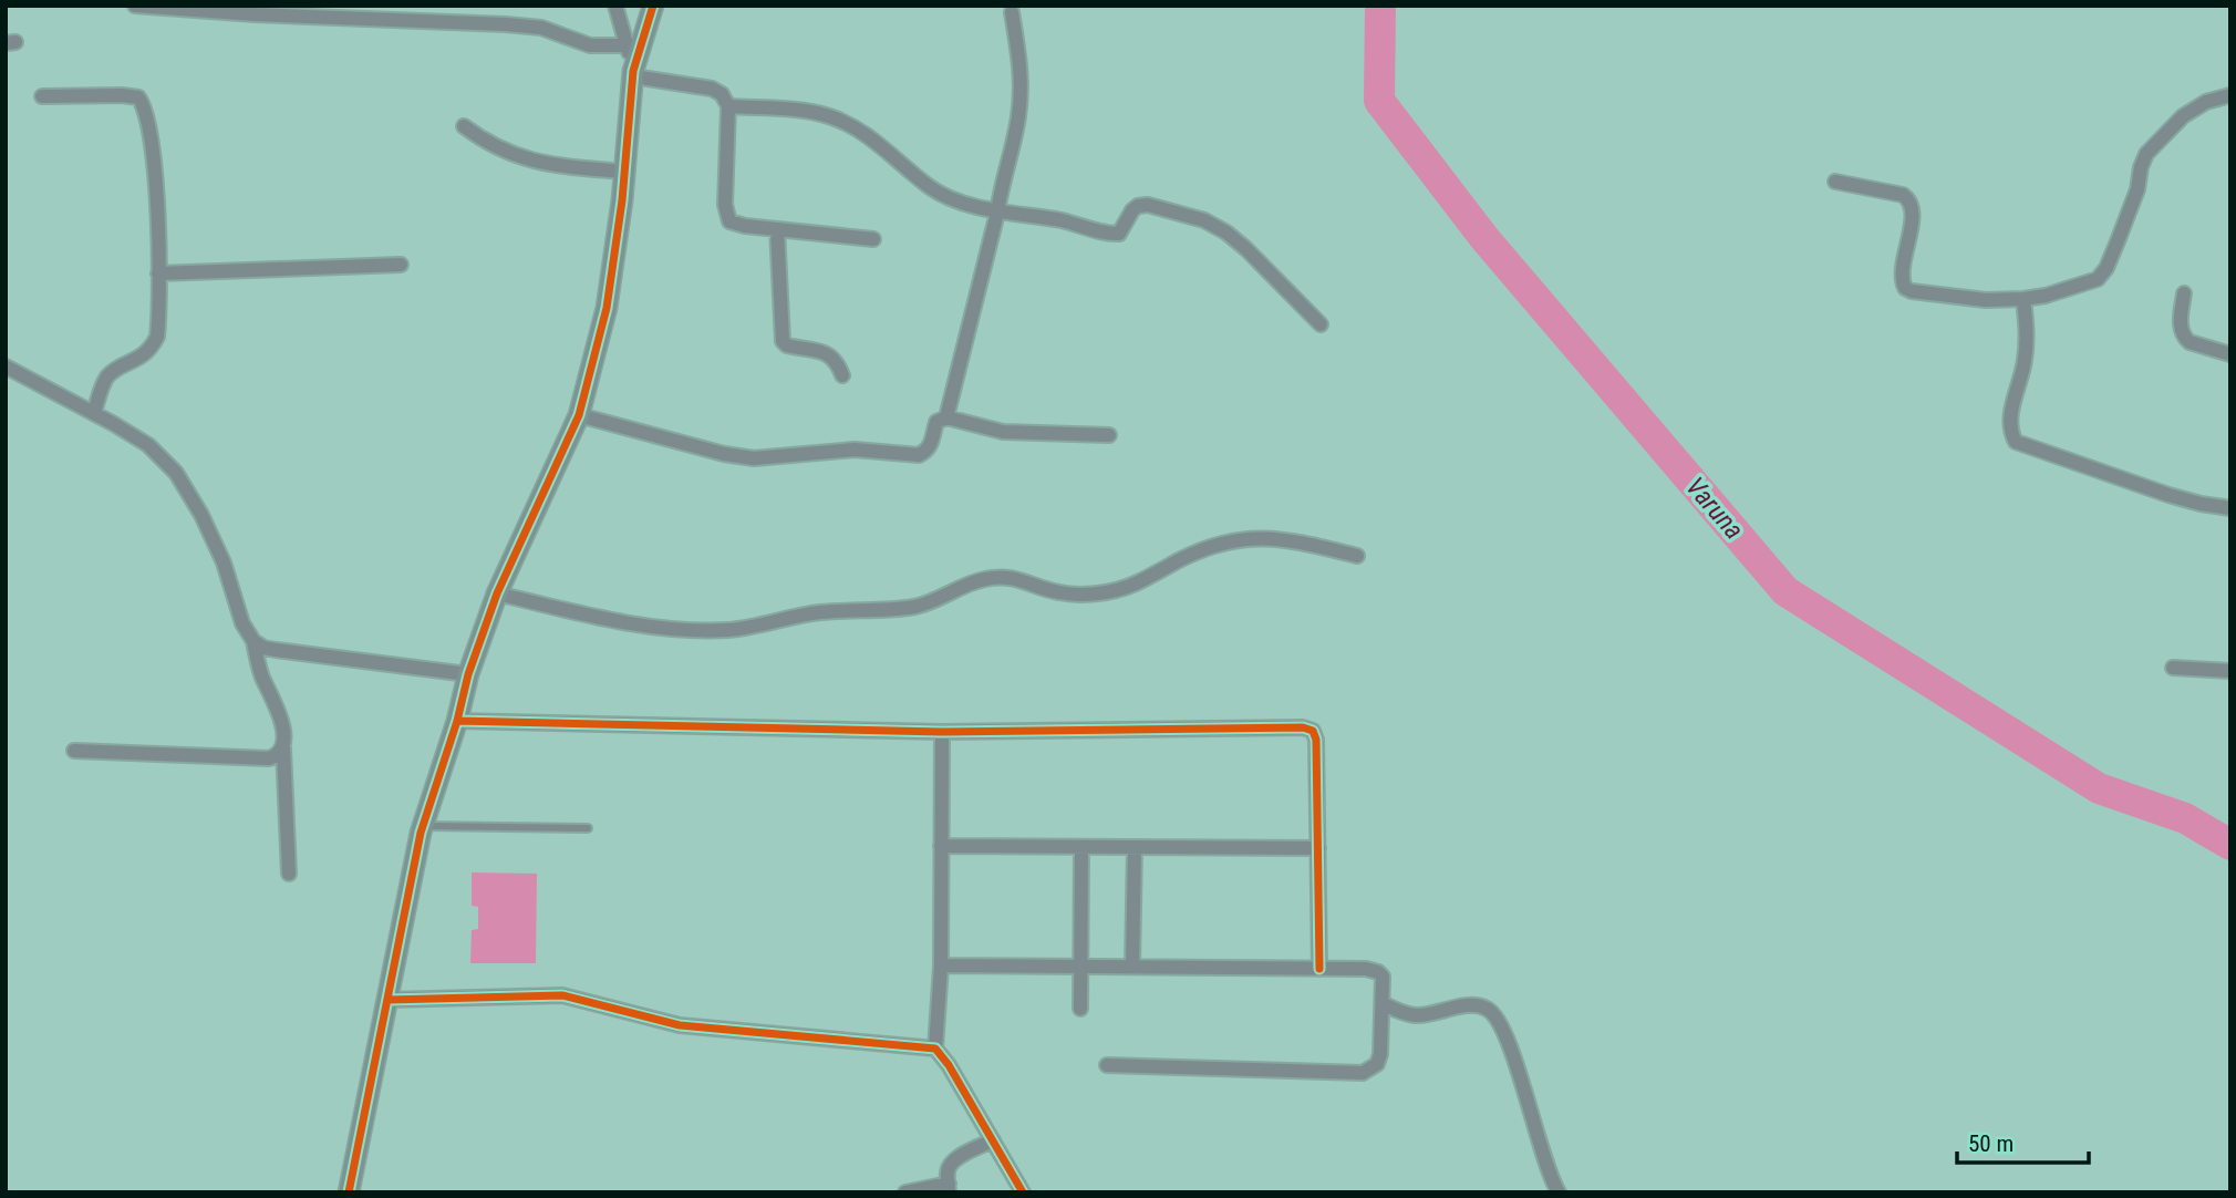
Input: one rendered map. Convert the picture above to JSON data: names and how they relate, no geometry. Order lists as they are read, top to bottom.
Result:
{
  "water": ["Varuna"],
  "scale_bar": "50 m"
}
